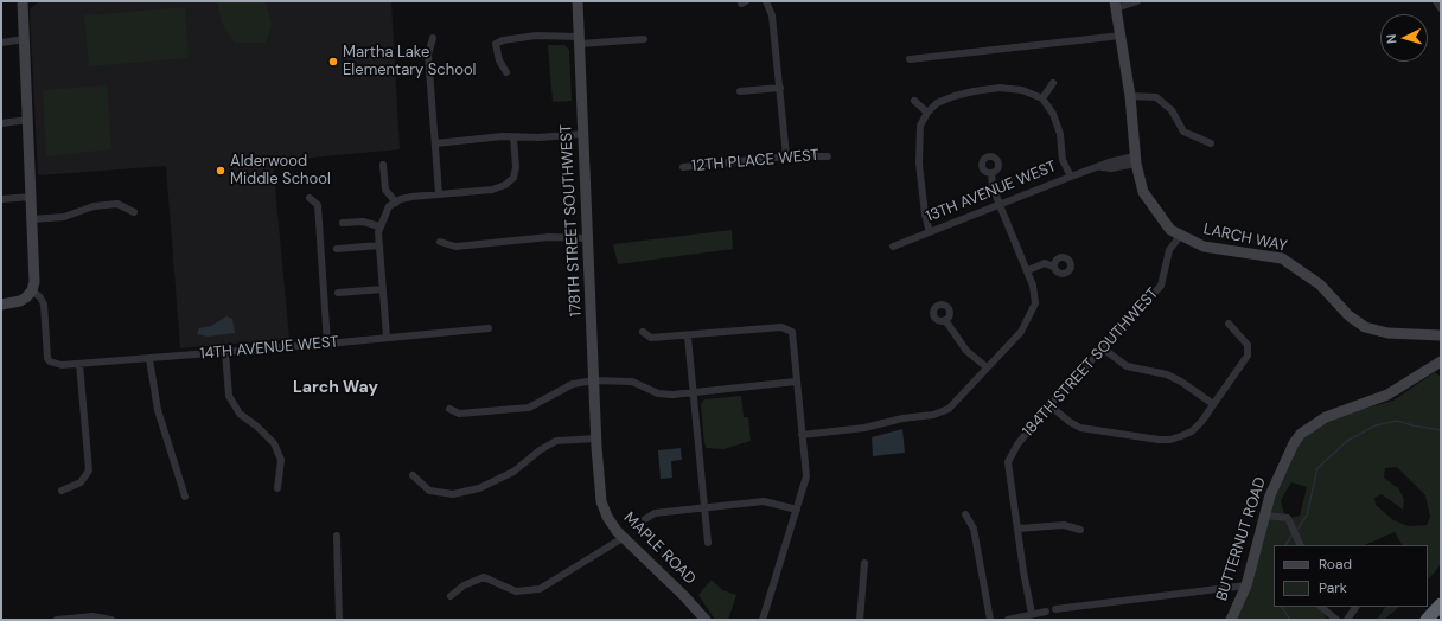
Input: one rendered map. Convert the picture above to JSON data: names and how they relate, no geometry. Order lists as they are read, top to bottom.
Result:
{
  "streets": {
    "street": [
      "12TH PLACE WEST",
      "13TH AVENUE WEST",
      "178TH STREET SOUTHWEST",
      "LARCH WAY",
      "14TH AVENUE WEST",
      "184TH STREET SOUTHWEST",
      "BUTTERNUT ROAD",
      "MAPLE ROAD"
    ]
  },
  "crossings": [
    ["13TH AVENUE WEST", "LARCH WAY"],
    ["178TH STREET SOUTHWEST", "MAPLE ROAD"],
    ["LARCH WAY", "184TH STREET SOUTHWEST"]
  ],
  "districts": ["Larch Way"],
  "places": ["Martha Lake Elementary School", "Alderwood Middle School"],
  "legend": ["Road", "Park"],
  "north": "left"
}
